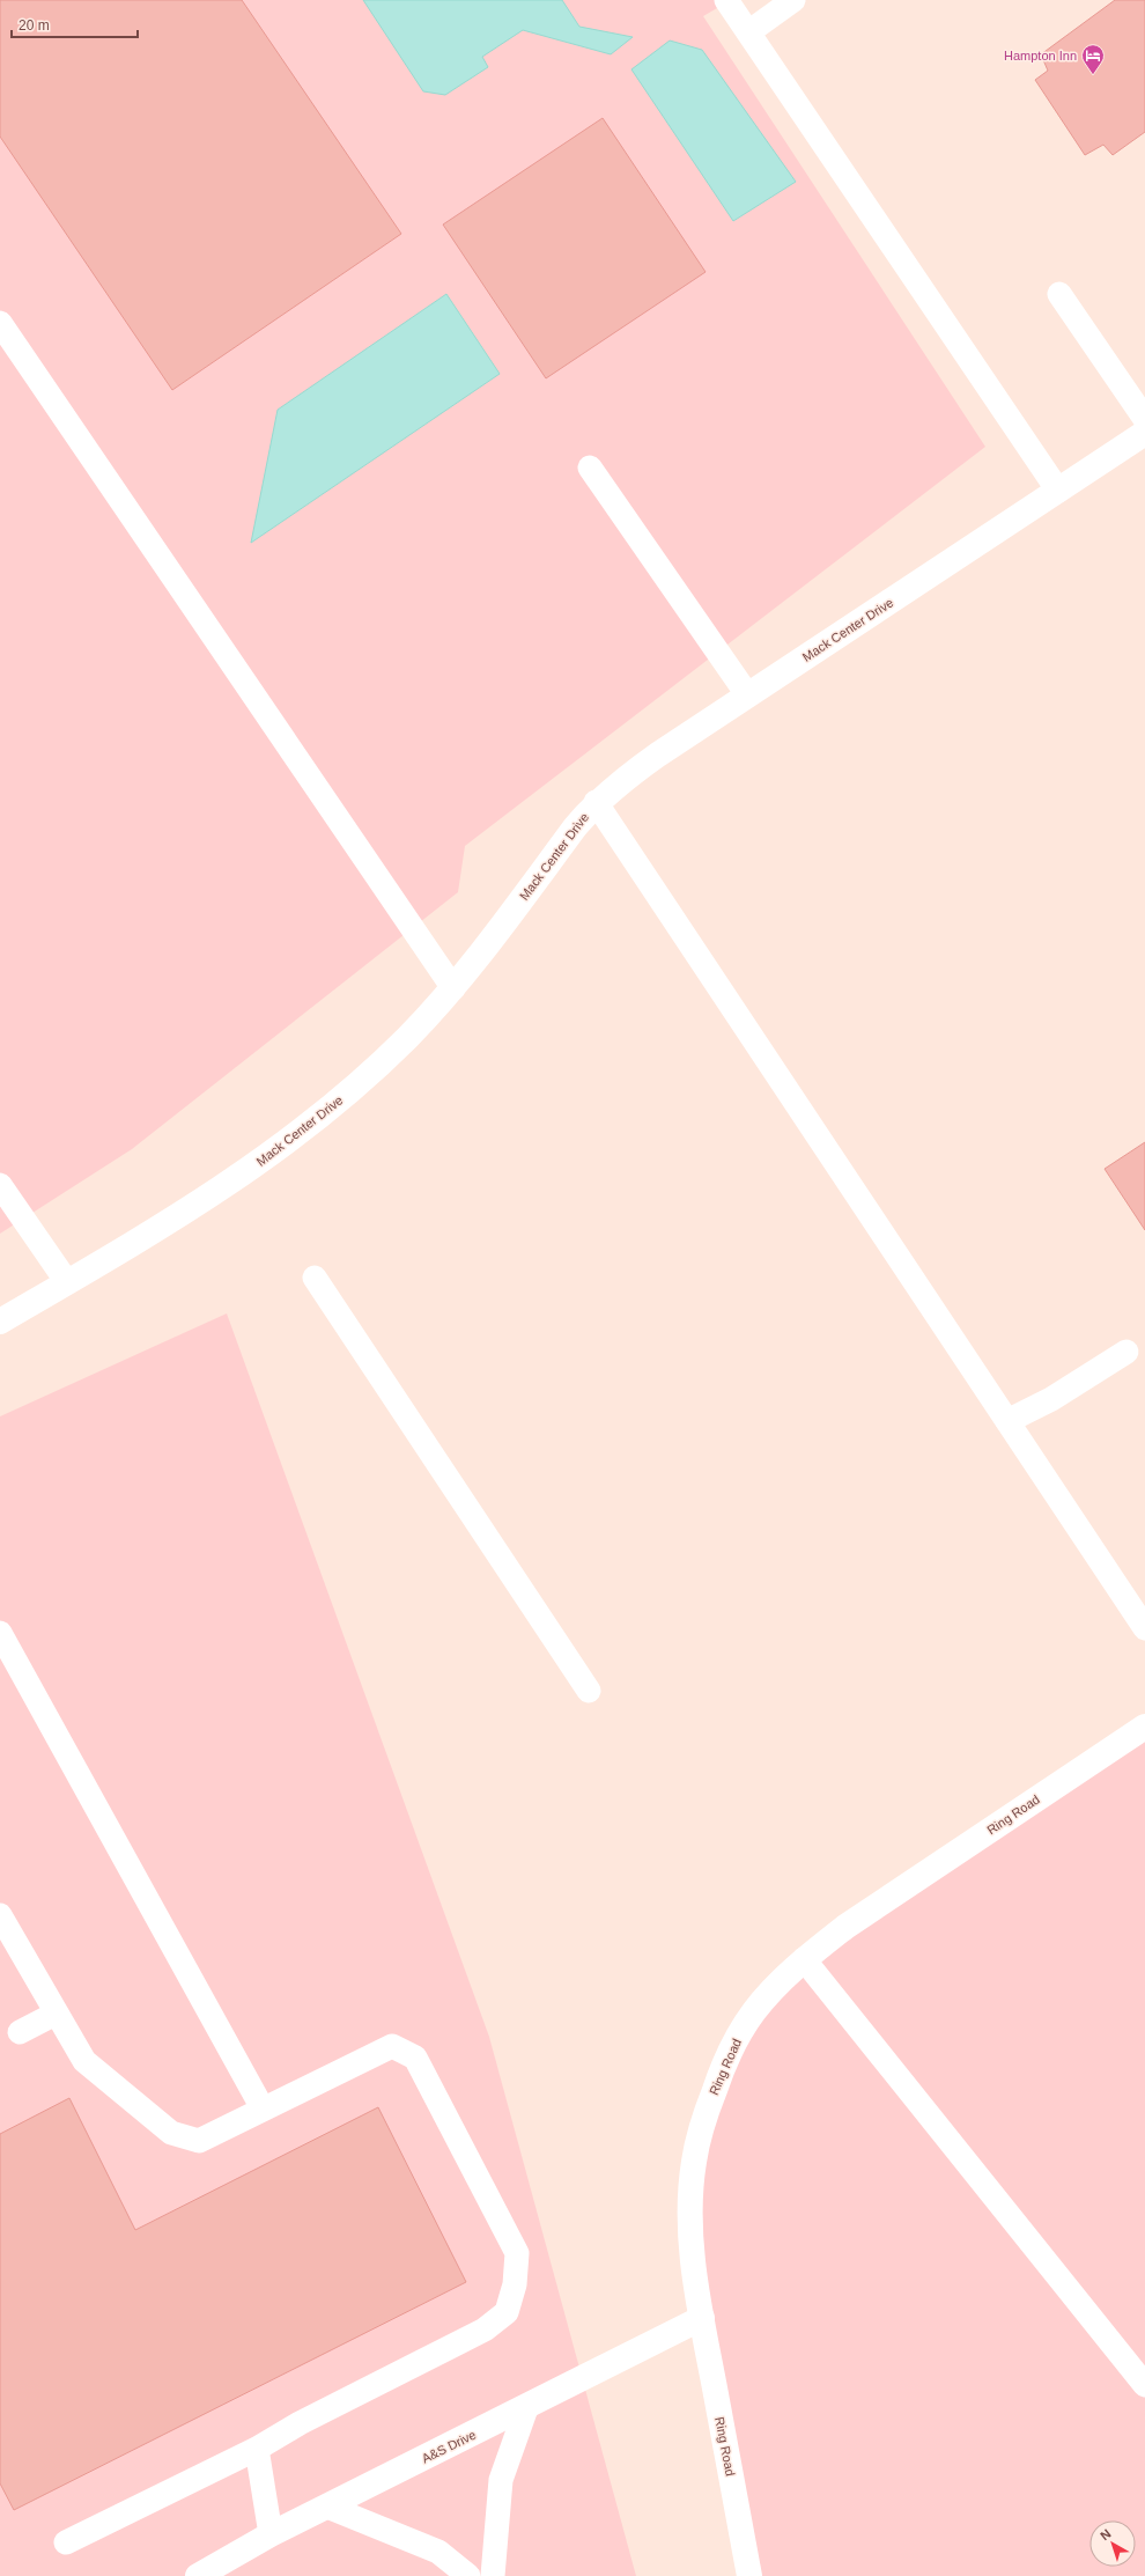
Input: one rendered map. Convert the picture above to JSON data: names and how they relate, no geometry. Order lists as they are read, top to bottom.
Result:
{
  "streets": {
    "street": ["Mack Center Drive", "Ring Road", "A&S Drive"]
  },
  "crossings": [
    ["Ring Road", "A&S Drive"]
  ],
  "places": {
    "hotel": ["Hampton Inn"]
  },
  "scale_bar": "20 m",
  "north": "top left"
}
